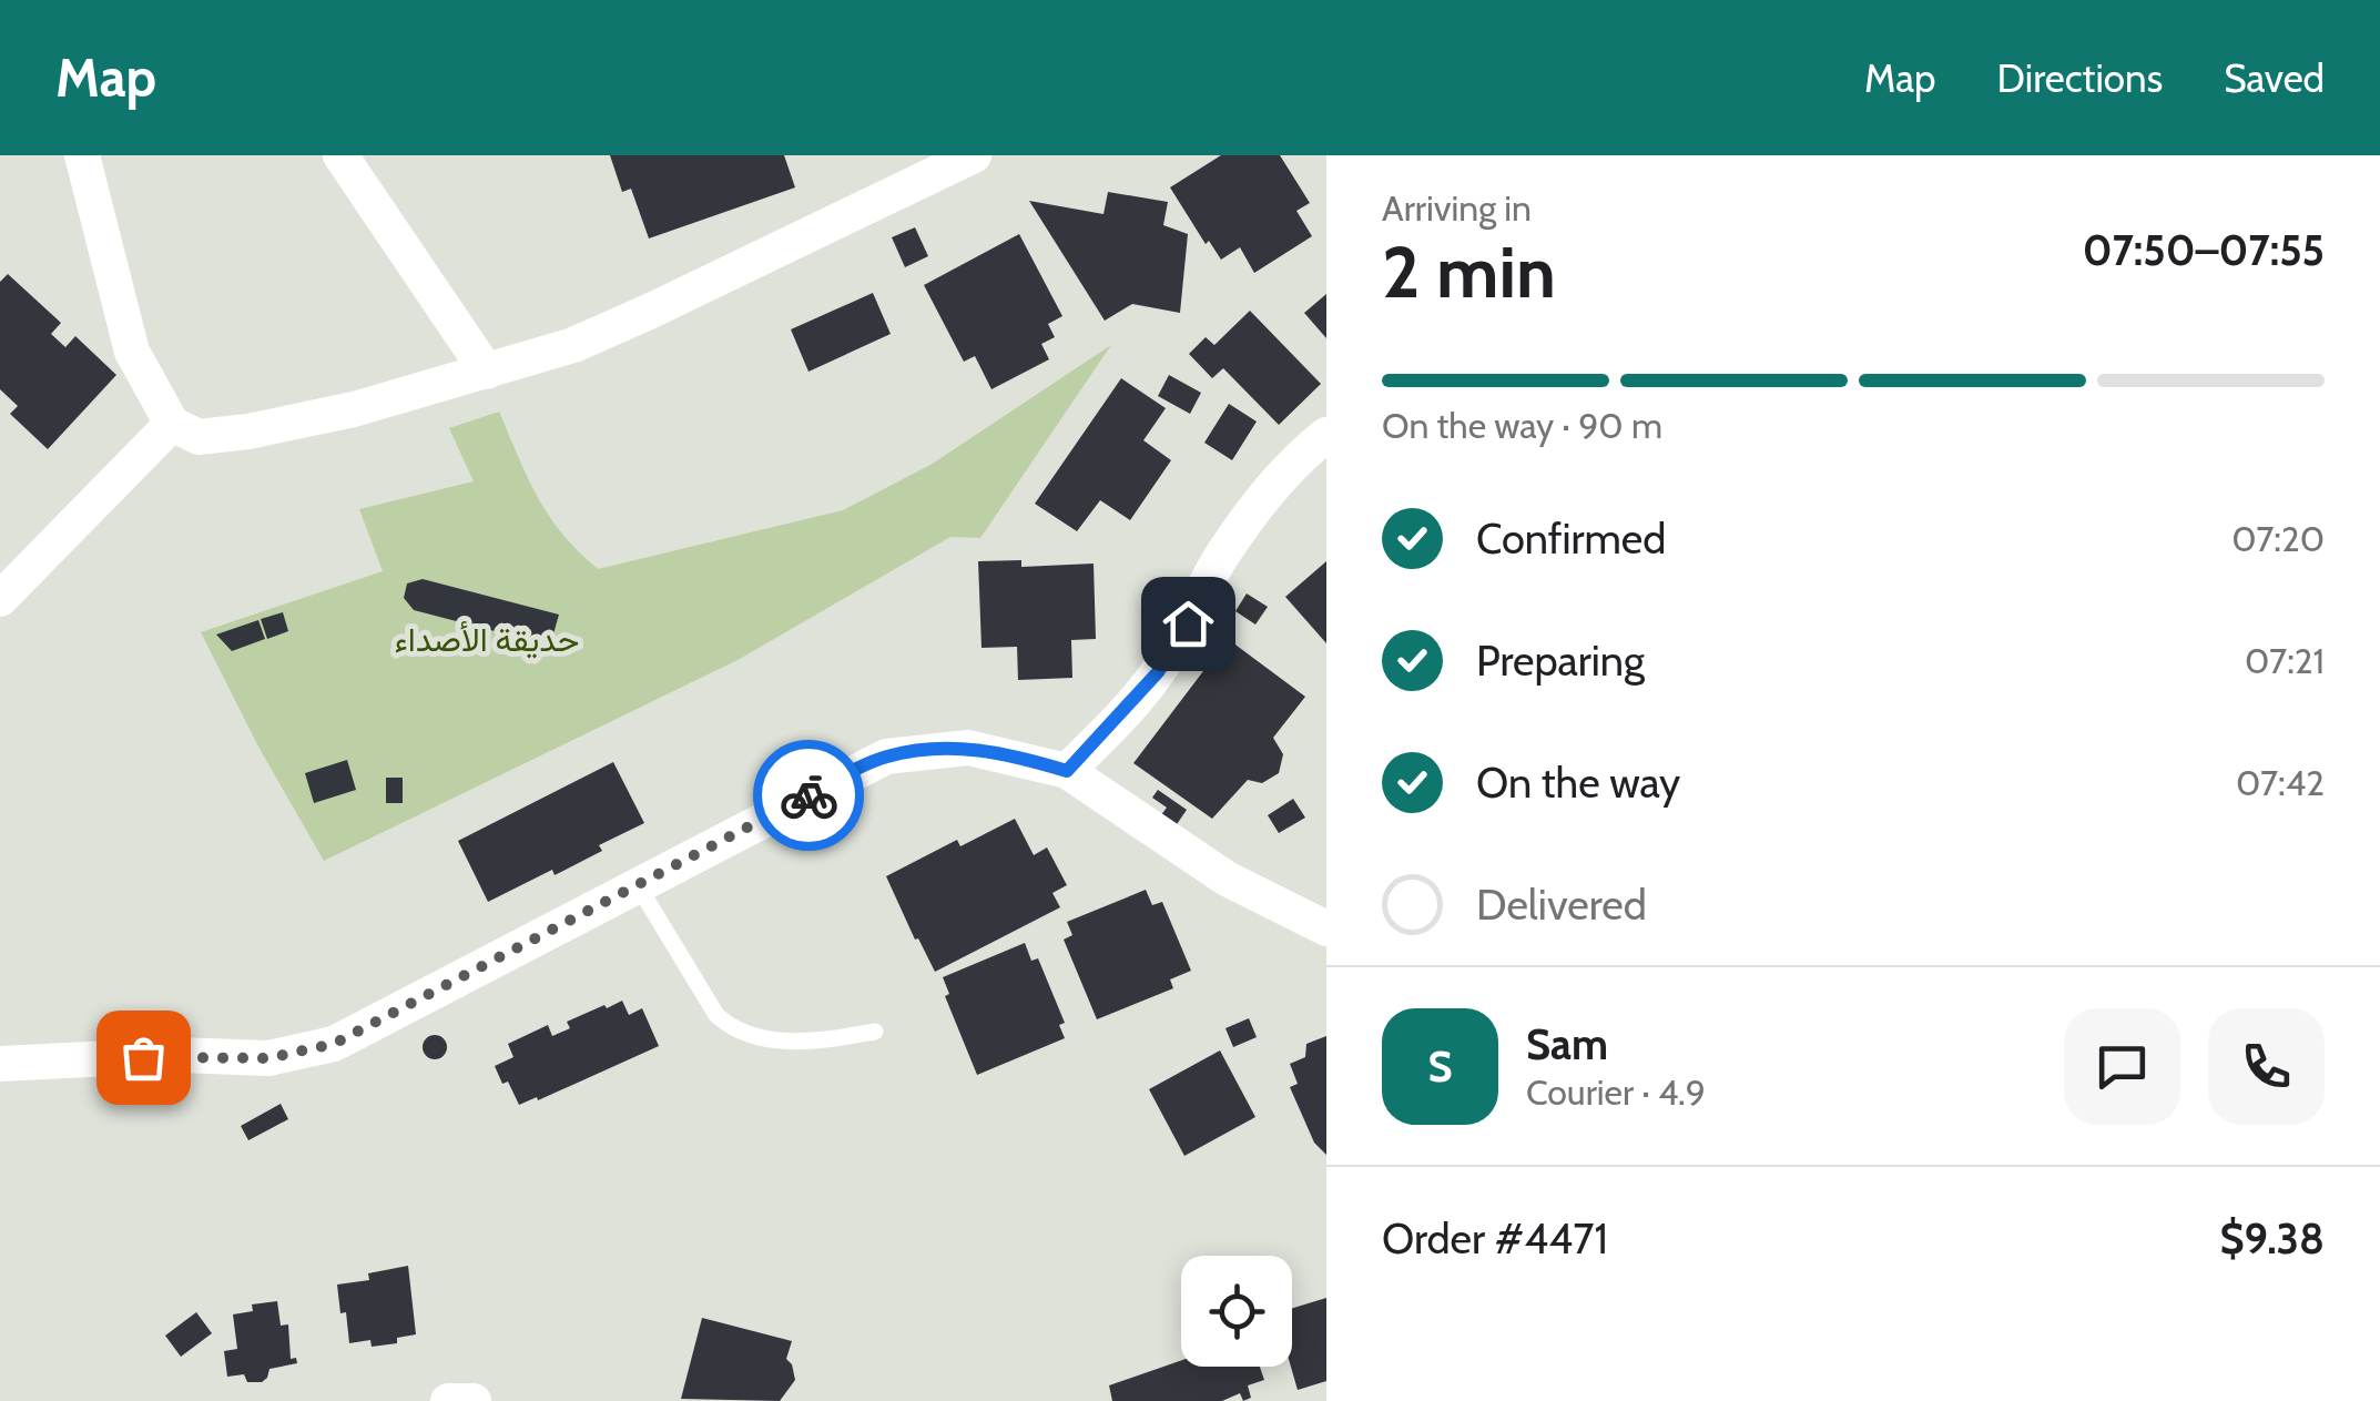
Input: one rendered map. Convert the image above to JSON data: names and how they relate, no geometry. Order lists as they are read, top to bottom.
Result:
{
  "parks": ["حديقة الأصداء"],
  "page": {
    "header": "Map",
    "nav": ["Map", "Directions", "Saved"],
    "heading": ["2 min", "Arriving in", "07:50–07:55"],
    "panel": [
      "Sam",
      "Courier · 4.9",
      "Order #4471",
      "$9.38"
    ],
    "bar": "On the way · 90 m",
    "list": [
      ["Confirmed", "07:20"],
      ["Preparing", "07:21"],
      ["On the way", "07:42"],
      "Delivered"
    ],
    "round": "S"
  }
}
